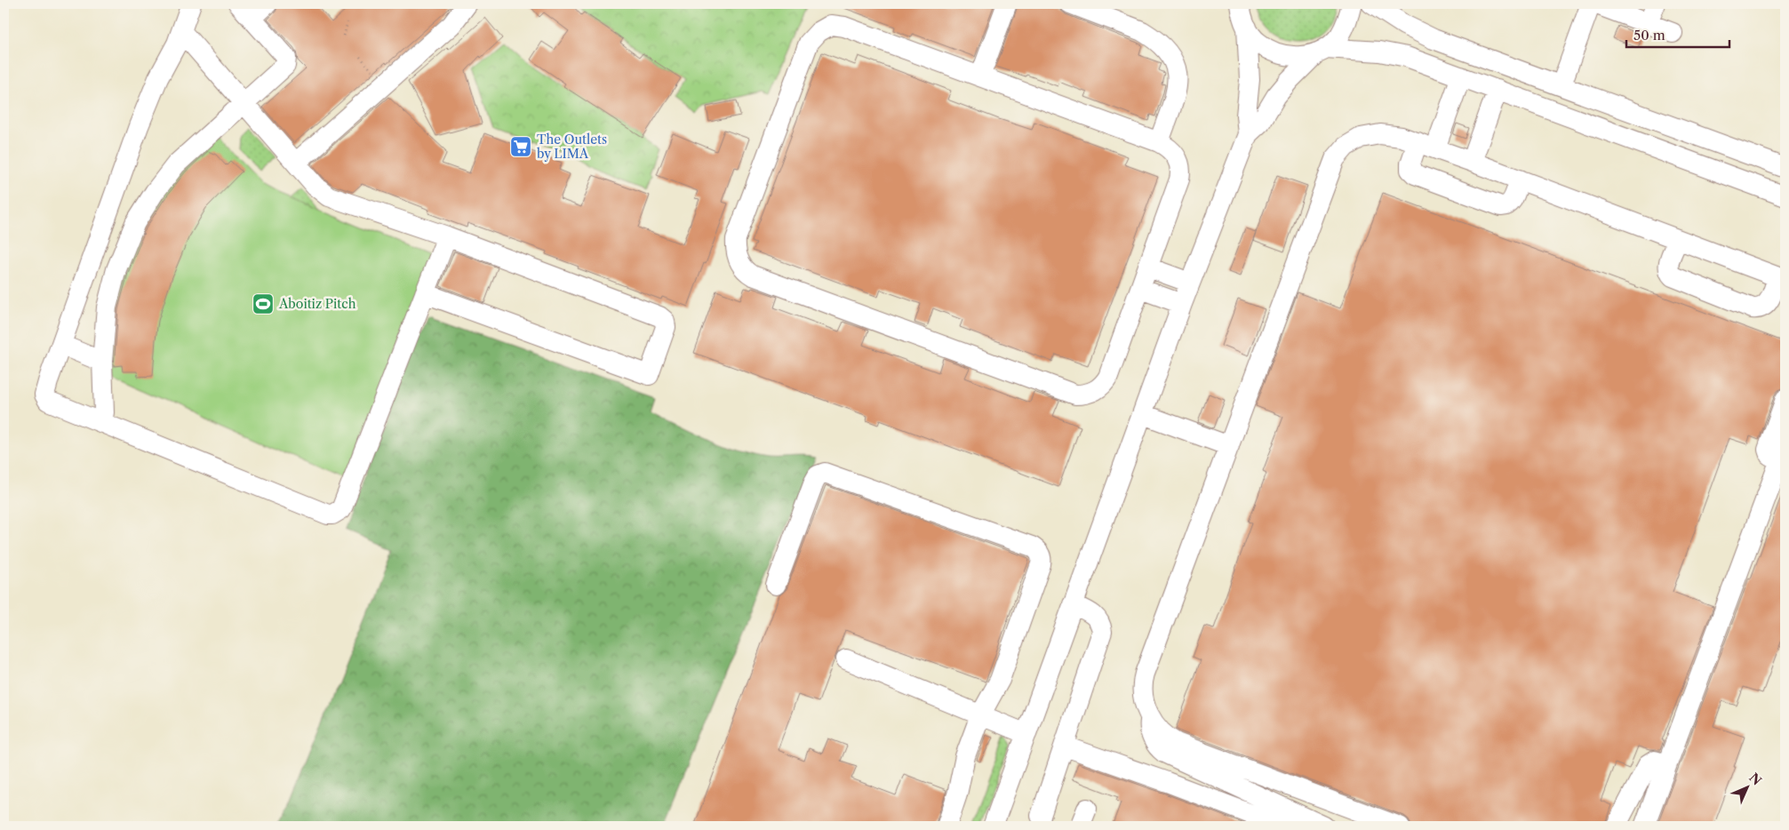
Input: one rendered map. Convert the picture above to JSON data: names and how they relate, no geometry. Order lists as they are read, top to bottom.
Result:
{
  "places": {
    "supermarket": ["The Outlets by LIMA"],
    "sports": ["Aboitiz Pitch"]
  },
  "scale_bar": "50 m",
  "north": "top right"
}
